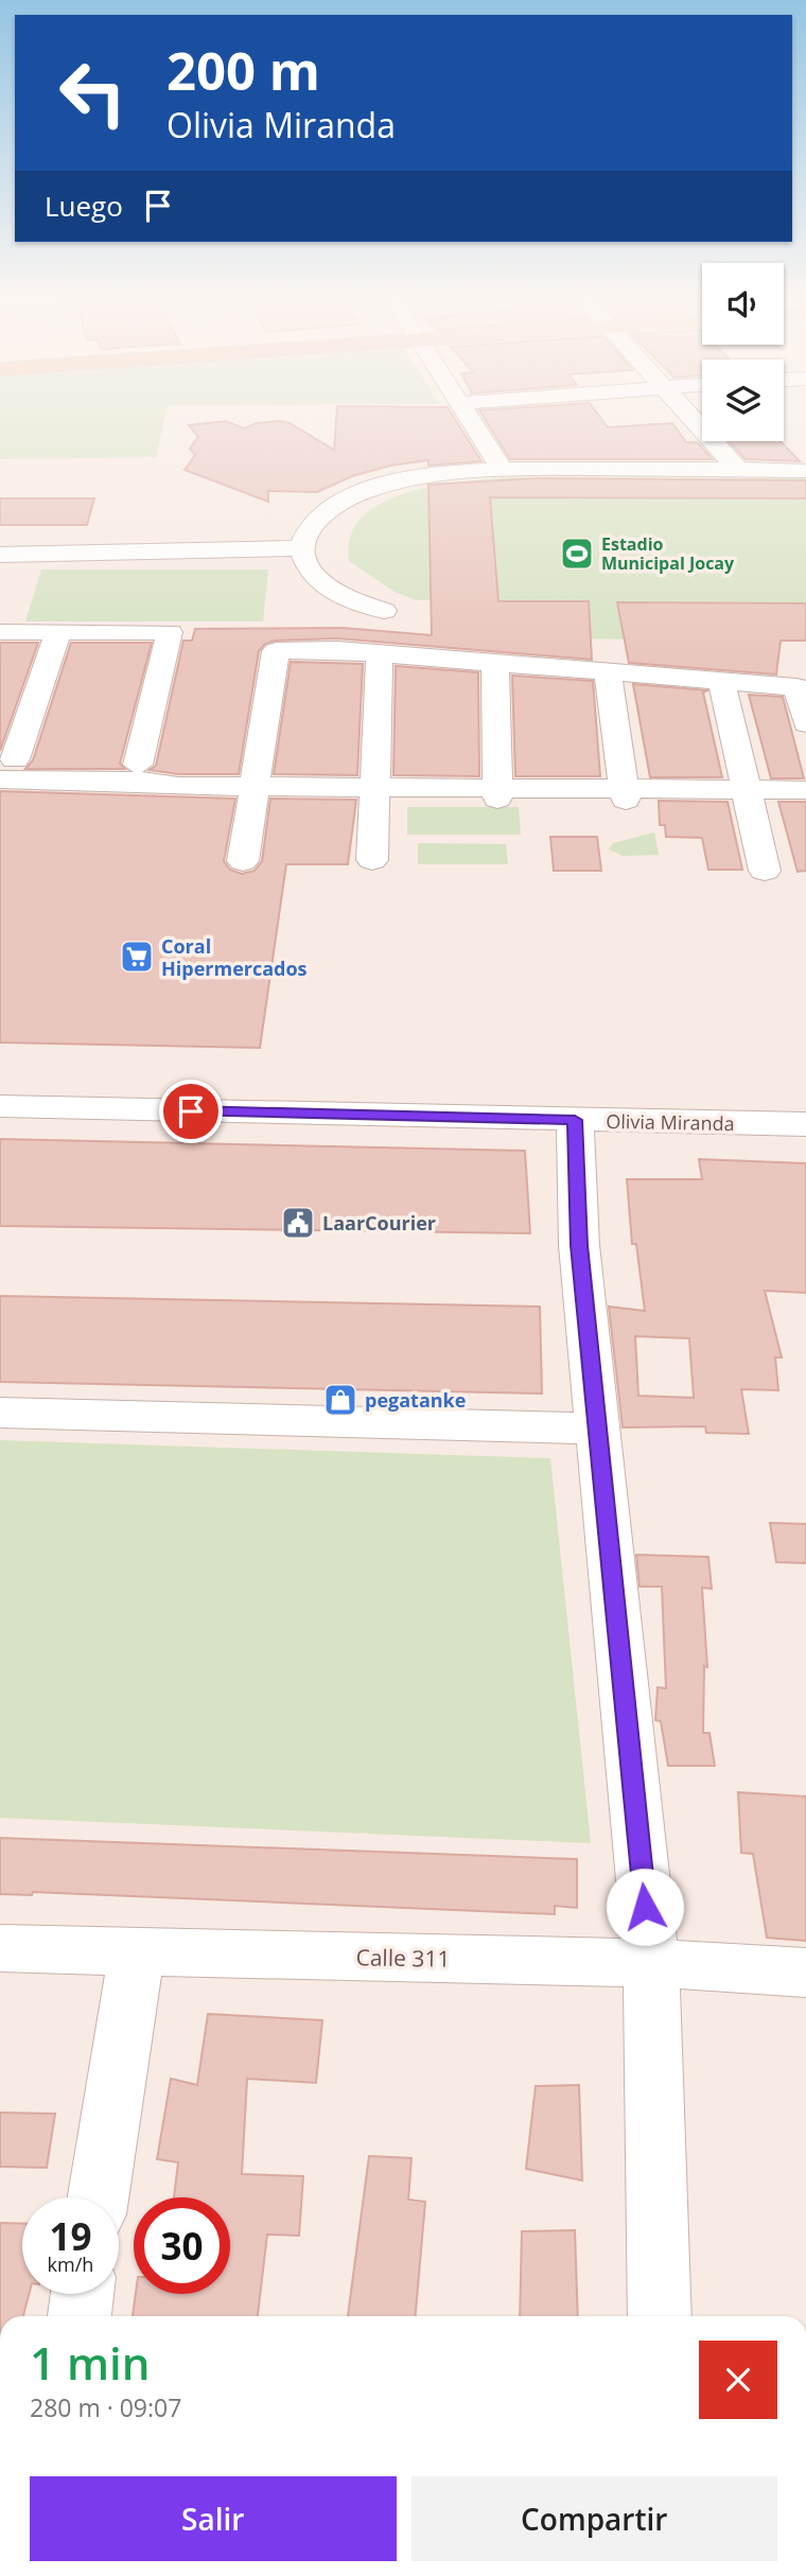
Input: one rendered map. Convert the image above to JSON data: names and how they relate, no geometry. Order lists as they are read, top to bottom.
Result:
{
  "streets": {
    "street": ["Olivia Miranda", "Calle 311"]
  },
  "places": {
    "sports": ["Estadio Municipal Jocay"],
    "supermarket": ["Coral Hipermercados"],
    "public building": ["LaarCourier"],
    "shop": ["pegatanke"]
  },
  "page": {
    "turn": ["200 m", "Olivia Miranda"],
    "then": "Luego",
    "speed": "19 km/h",
    "limit": "30",
    "heading": ["1 min", "280 m · 09:07"],
    "buttons": ["Salir", "Compartir"]
  }
}
